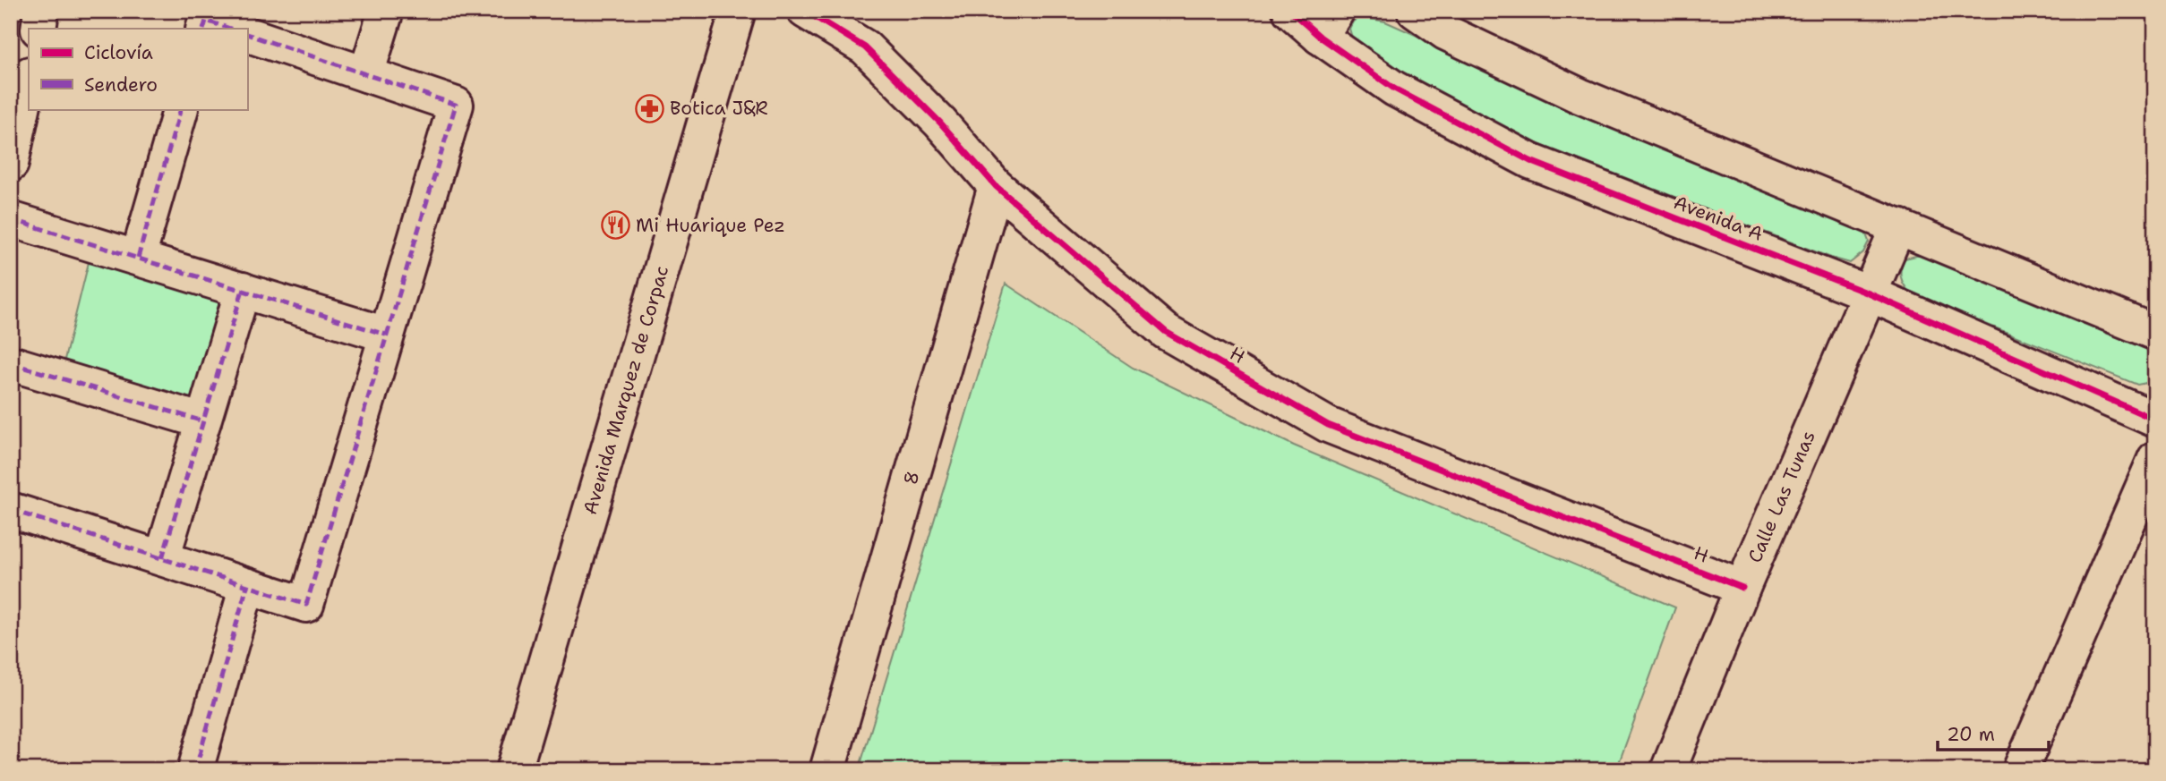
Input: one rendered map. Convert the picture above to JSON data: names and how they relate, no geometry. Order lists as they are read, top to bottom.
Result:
{
  "streets": {
    "street": [
      "Avenida A",
      "H",
      "Avenida Marquez de Corpac",
      "8",
      "Calle Las Tunas"
    ]
  },
  "crossings": [
    ["Avenida A", "Calle Las Tunas"],
    ["H", "8"],
    ["H", "Calle Las Tunas"]
  ],
  "places": {
    "pharmacy": ["Botica J&R"],
    "restaurant": ["Mi Huarique Pez"]
  },
  "legend": ["Ciclovía", "Sendero"],
  "scale_bar": "20 m"
}
